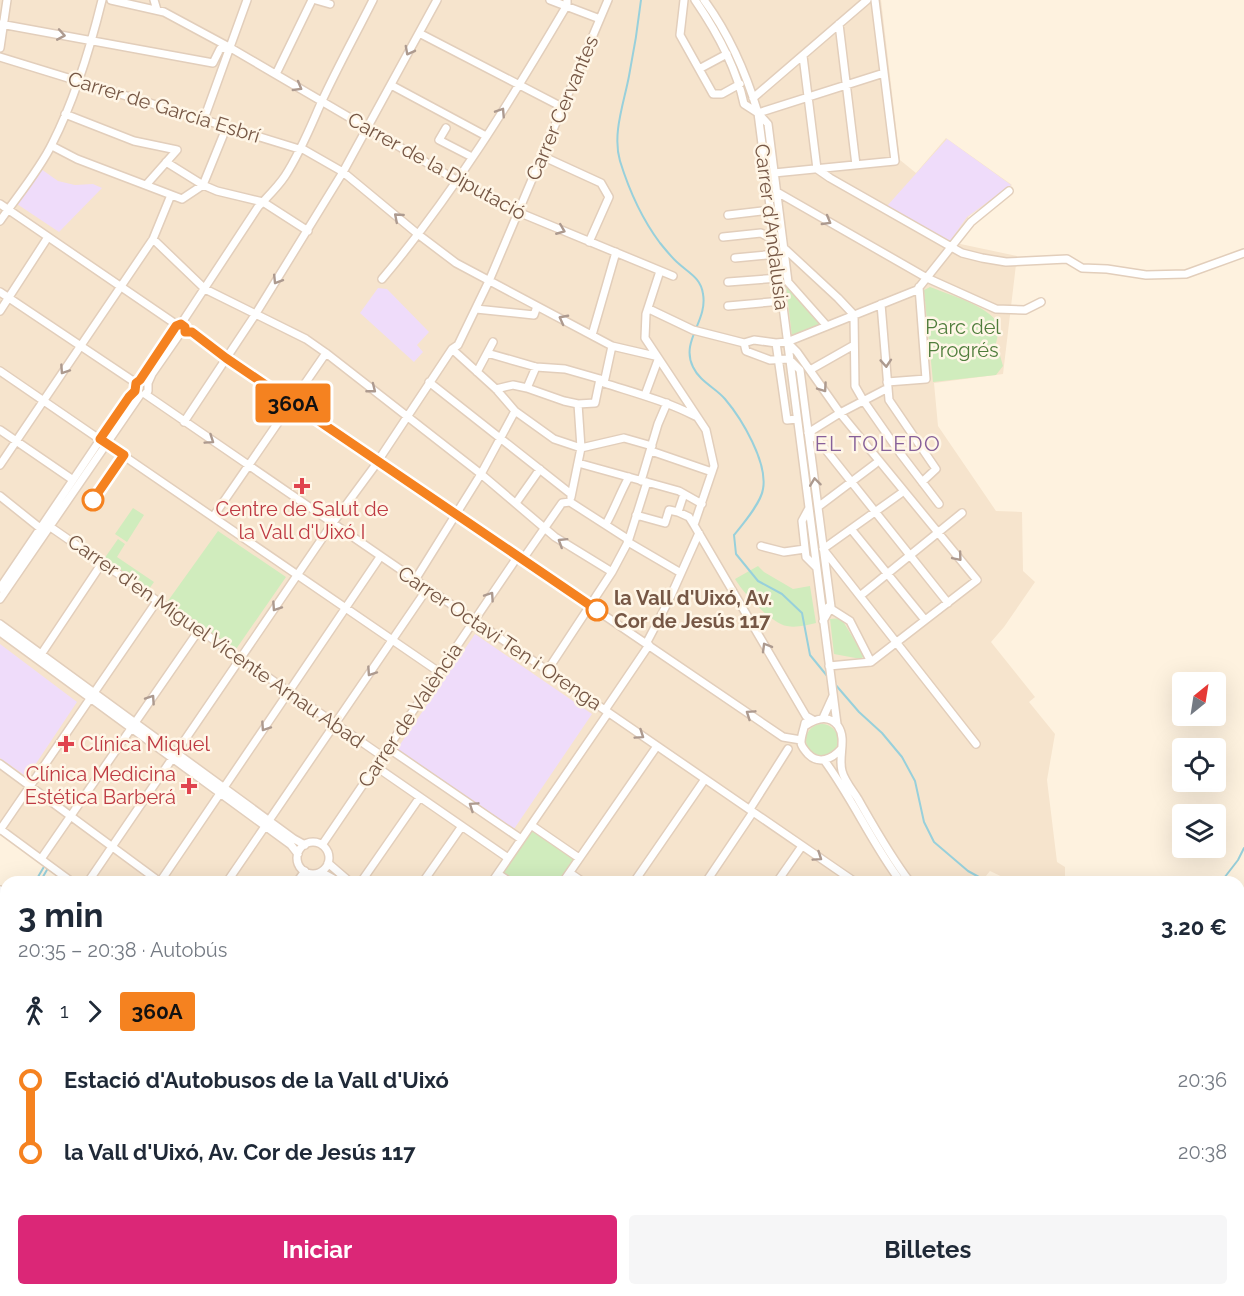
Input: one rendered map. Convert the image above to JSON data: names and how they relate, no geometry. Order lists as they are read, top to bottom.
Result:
{
  "streets": {
    "street": [
      "Carrer de García Esbrí",
      "Carrer Cervantes",
      "Carrer de la Diputació",
      "Carrer d'Andalusia",
      "Carrer Octavi Ten i Orenga",
      "Carrer d'en Miguel Vicente Arnau Abad",
      "Carrer de València"
    ]
  },
  "crossings": [
    ["Carrer de García Esbrí", "Carrer Cervantes"],
    ["Carrer Cervantes", "Carrer de la Diputació"],
    ["Carrer Cervantes", "Carrer Octavi Ten i Orenga"],
    ["Carrer Cervantes", "Carrer d'en Miguel Vicente Arnau Abad"],
    ["Carrer Octavi Ten i Orenga", "Carrer de València"],
    ["Carrer d'en Miguel Vicente Arnau Abad", "Carrer de València"]
  ],
  "districts": ["EL TOLEDO"],
  "parks": ["Parc del Progrés"],
  "places": {
    "health": ["Centre de Salut de la Vall d'Uixó I", "Clínica Miquel", "Clínica Medicina Estética Barberá"],
    "other": ["la Vall d'Uixó, Av. Cor de Jesús 117"]
  },
  "lines": ["bus line 360A"],
  "north": "top right",
  "page": {
    "on_map": "360A",
    "heading": ["3 min", "20:35 – 20:38 · Autobús", "3.20 €"],
    "legs": ["1", "360A"],
    "list": [
      {
        "name": "Estació d'Autobusos de la Vall d'Uixó",
        "value": "20:36"
      },
      {
        "name": "la Vall d'Uixó, Av. Cor de Jesús 117",
        "value": "20:38"
      }
    ],
    "buttons": ["Iniciar", "Billetes"]
  }
}
